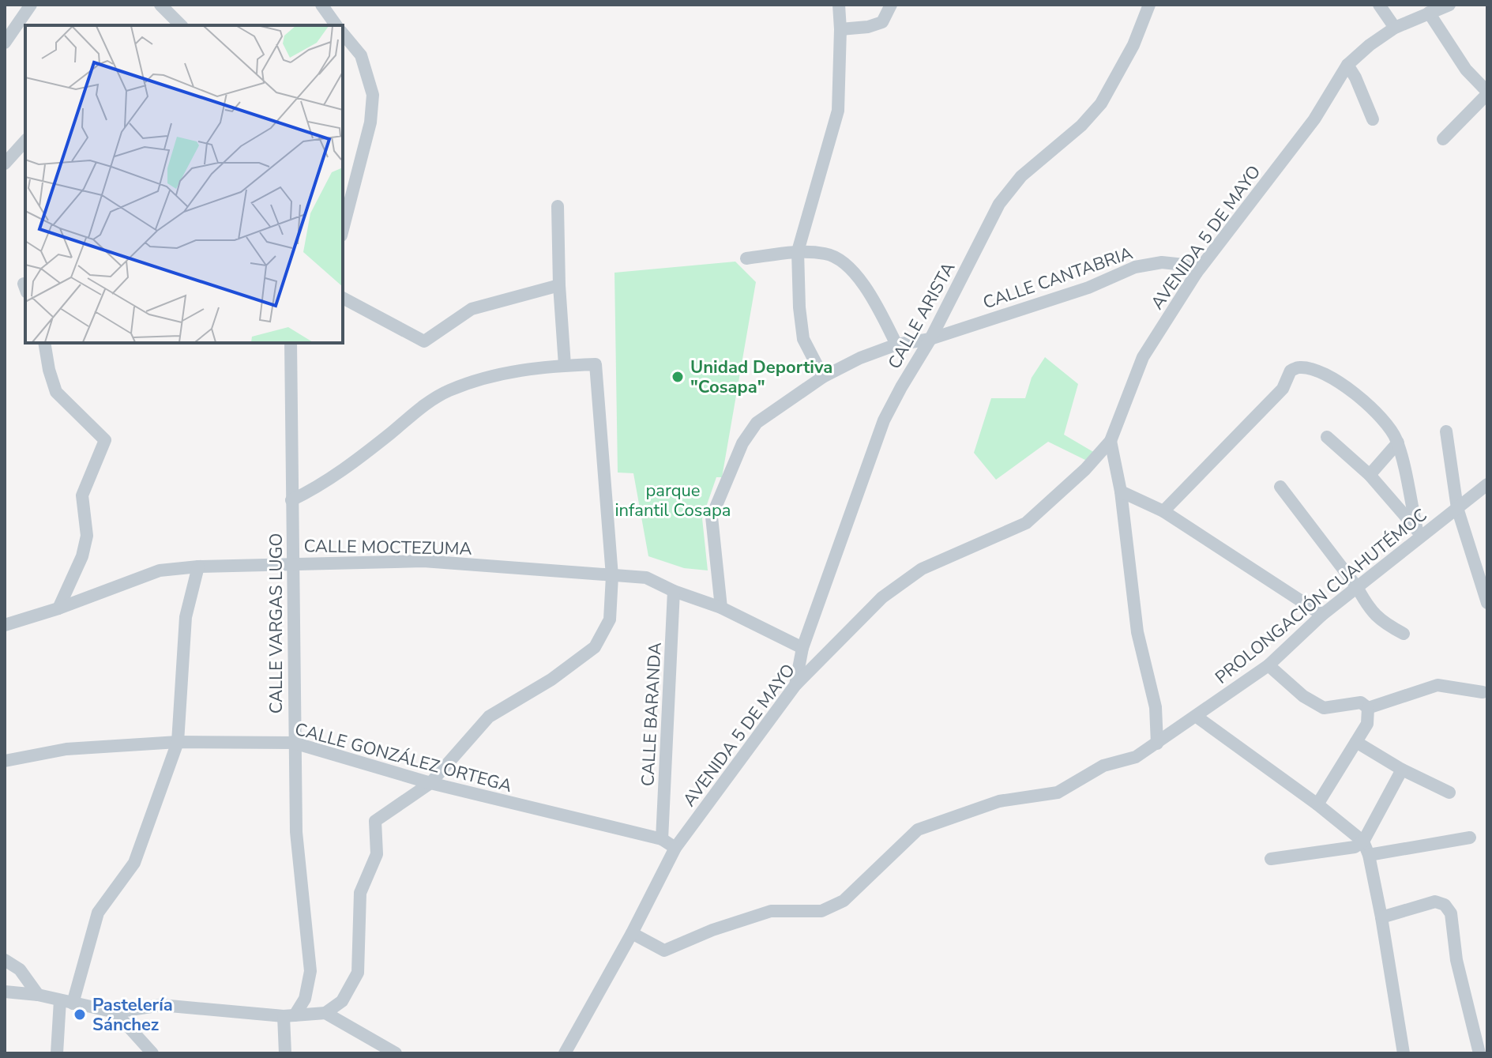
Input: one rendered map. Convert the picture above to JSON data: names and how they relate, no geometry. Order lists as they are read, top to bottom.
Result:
{
  "streets": {
    "street": [
      "AVENIDA 5 DE MAYO",
      "CALLE CANTABRIA",
      "CALLE ARISTA",
      "CALLE MOCTEZUMA",
      "PROLONGACIÓN CUAHUTÉMOC",
      "CALLE VARGAS LUGO",
      "CALLE BARANDA",
      "CALLE GONZÁLEZ ORTEGA"
    ]
  },
  "crossings": [
    ["AVENIDA 5 DE MAYO", "CALLE CANTABRIA"],
    ["AVENIDA 5 DE MAYO", "CALLE ARISTA"],
    ["AVENIDA 5 DE MAYO", "PROLONGACIÓN CUAHUTÉMOC"],
    ["AVENIDA 5 DE MAYO", "CALLE GONZÁLEZ ORTEGA"],
    ["CALLE CANTABRIA", "CALLE ARISTA"],
    ["CALLE CANTABRIA", "CALLE MOCTEZUMA"],
    ["CALLE ARISTA", "CALLE MOCTEZUMA"],
    ["CALLE MOCTEZUMA", "CALLE VARGAS LUGO"],
    ["CALLE MOCTEZUMA", "CALLE BARANDA"],
    ["CALLE VARGAS LUGO", "CALLE GONZÁLEZ ORTEGA"],
    ["CALLE BARANDA", "CALLE GONZÁLEZ ORTEGA"]
  ],
  "parks": ["parque infantil Cosapa"],
  "places": ["Unidad Deportiva \"Cosapa\"", "Pastelería Sánchez"]
}
